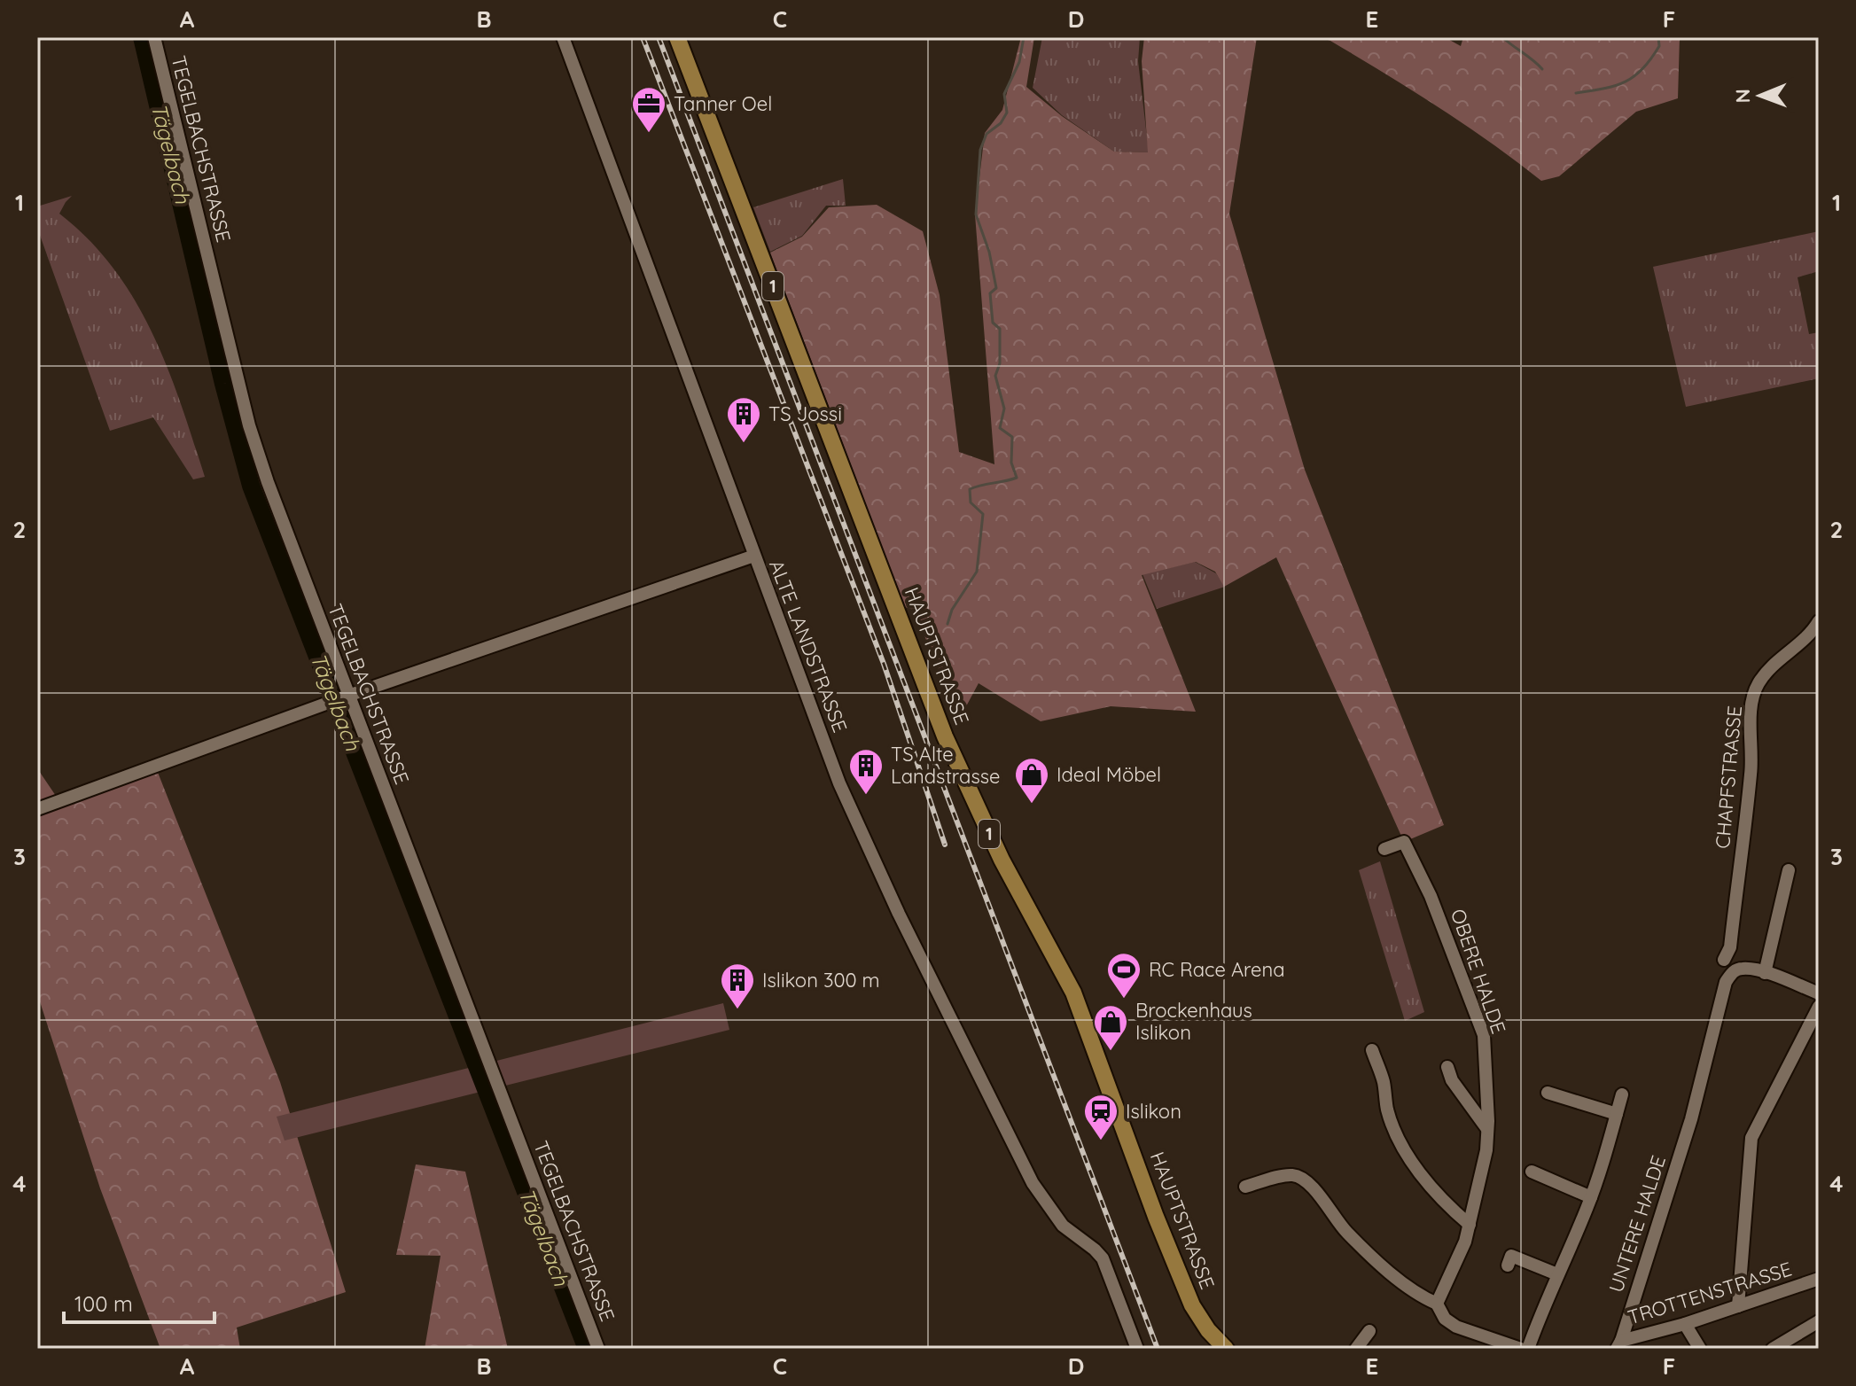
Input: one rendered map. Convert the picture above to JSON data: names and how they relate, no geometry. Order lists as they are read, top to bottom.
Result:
{
  "streets": {
    "main road": ["1", "HAUPTSTRASSE"],
    "street": [
      "TEGELBACHSTRASSE",
      "ALTE LANDSTRASSE",
      "CHAPFSTRASSE",
      "OBERE HALDE",
      "UNTERE HALDE",
      "TROTTENSTRASSE"
    ]
  },
  "crossings": [
    ["UNTERE HALDE", "TROTTENSTRASSE"]
  ],
  "water": ["Tägelbach"],
  "places": {
    "office": ["Tanner Oel"],
    "building": ["TS Jossi", "TS Alte Landstrasse", "Islikon 300 m"],
    "shop": ["Ideal Möbel", "Brockenhaus Islikon"],
    "sports": ["RC Race Arena"],
    "station": ["Islikon"]
  },
  "scale_bar": "100 m",
  "north": "left",
  "grid": {
    "columns": [
      "A",
      "B",
      "C",
      "D",
      "E",
      "F"
    ],
    "rows": [
      "1",
      "2",
      "3",
      "4"
    ]
  }
}
